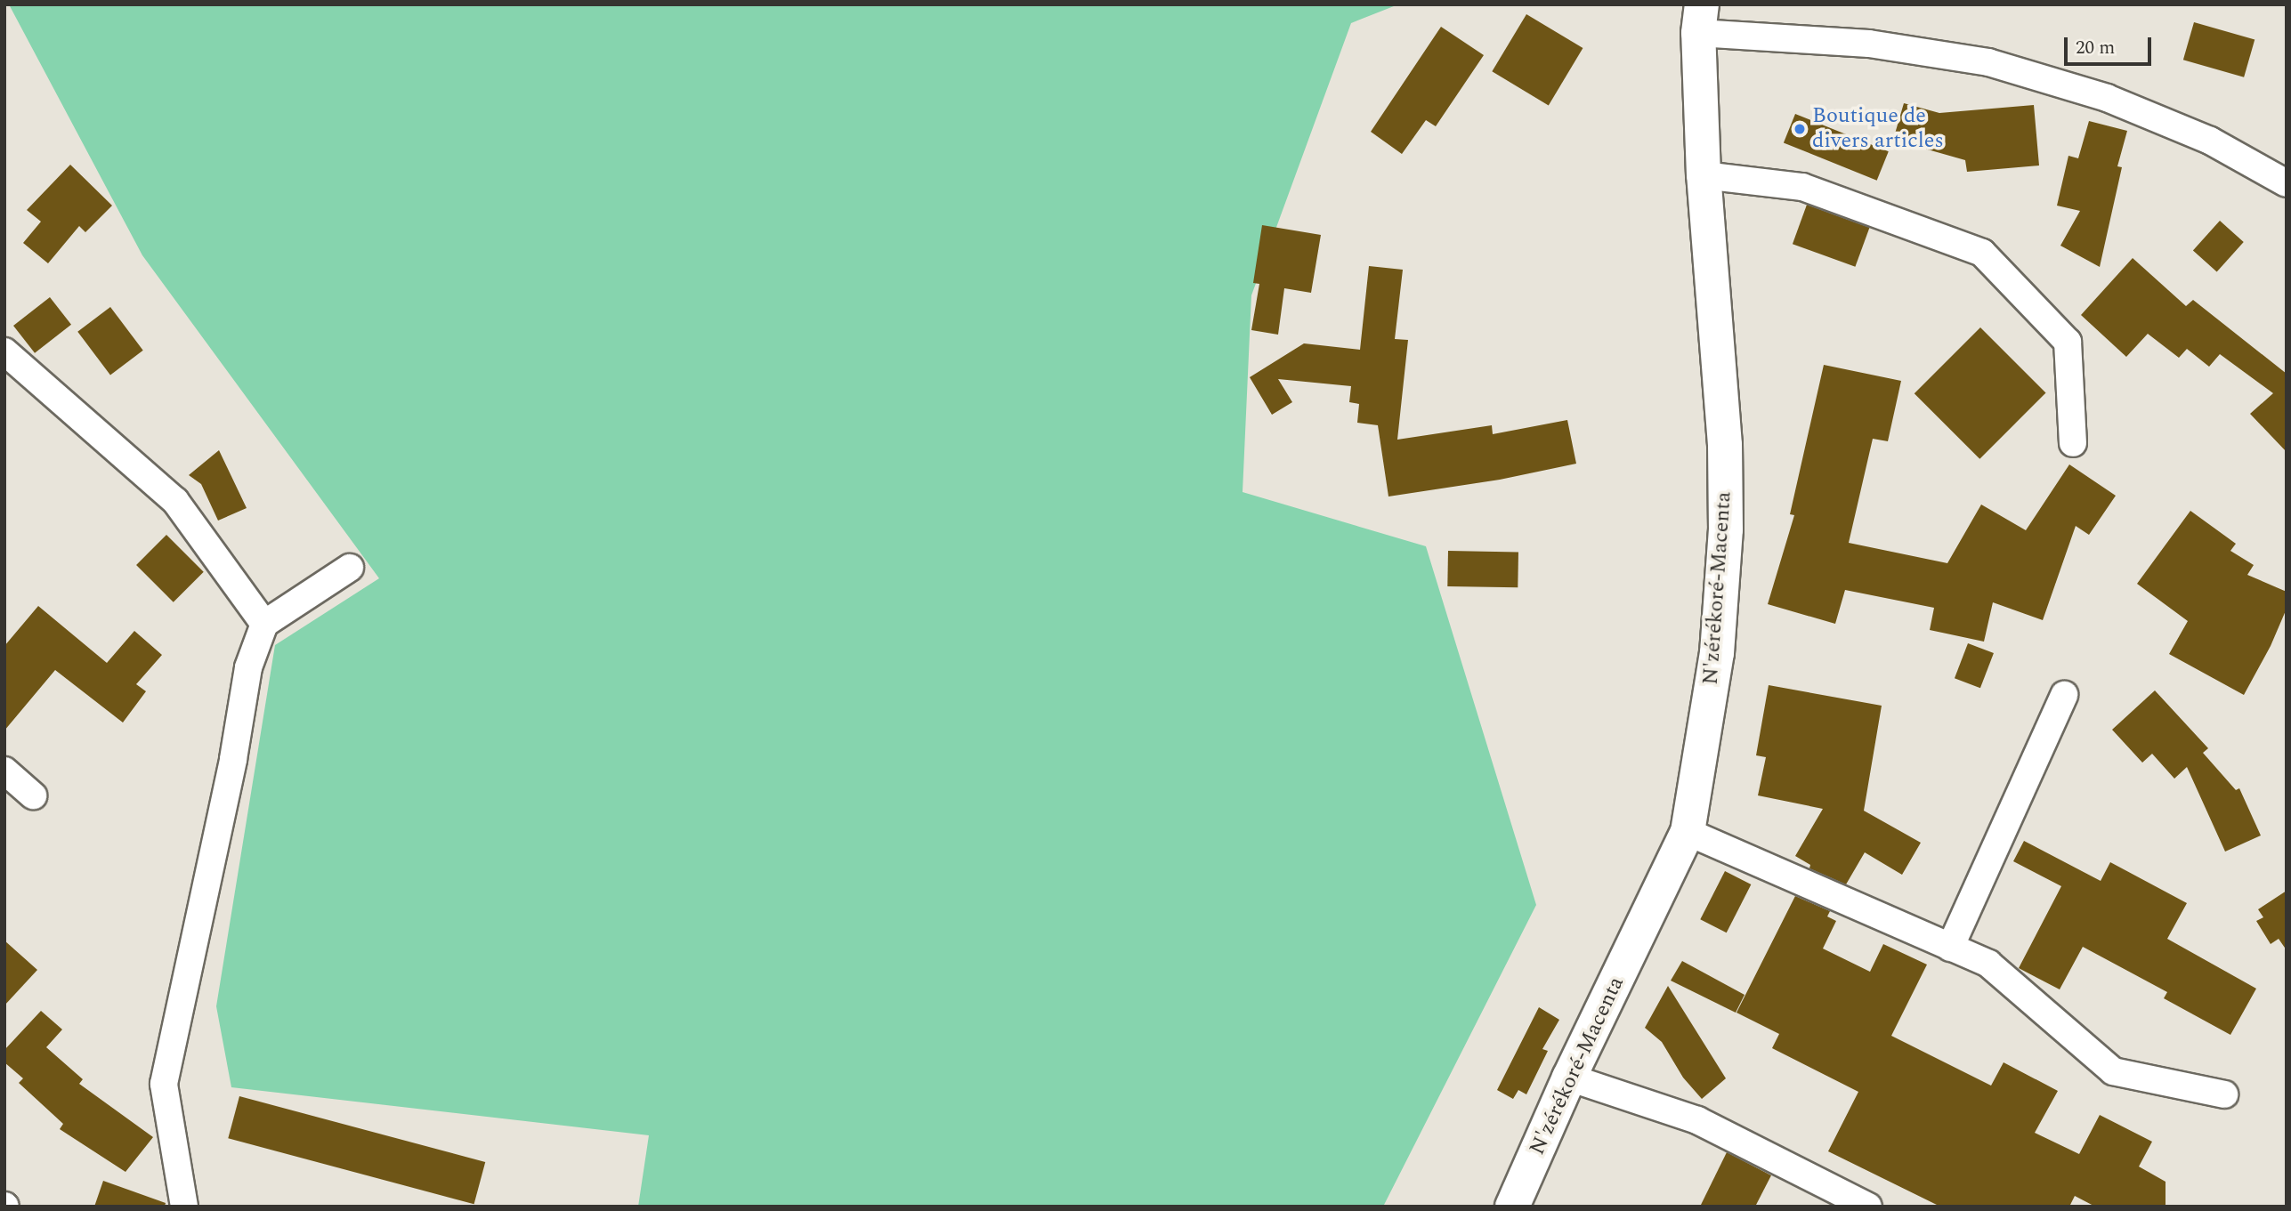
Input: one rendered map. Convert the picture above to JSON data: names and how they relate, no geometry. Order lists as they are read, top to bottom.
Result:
{
  "streets": {
    "highway": ["N'zérékoré-Macenta"]
  },
  "places": ["Boutique de divers articles"],
  "scale_bar": "20 m"
}
